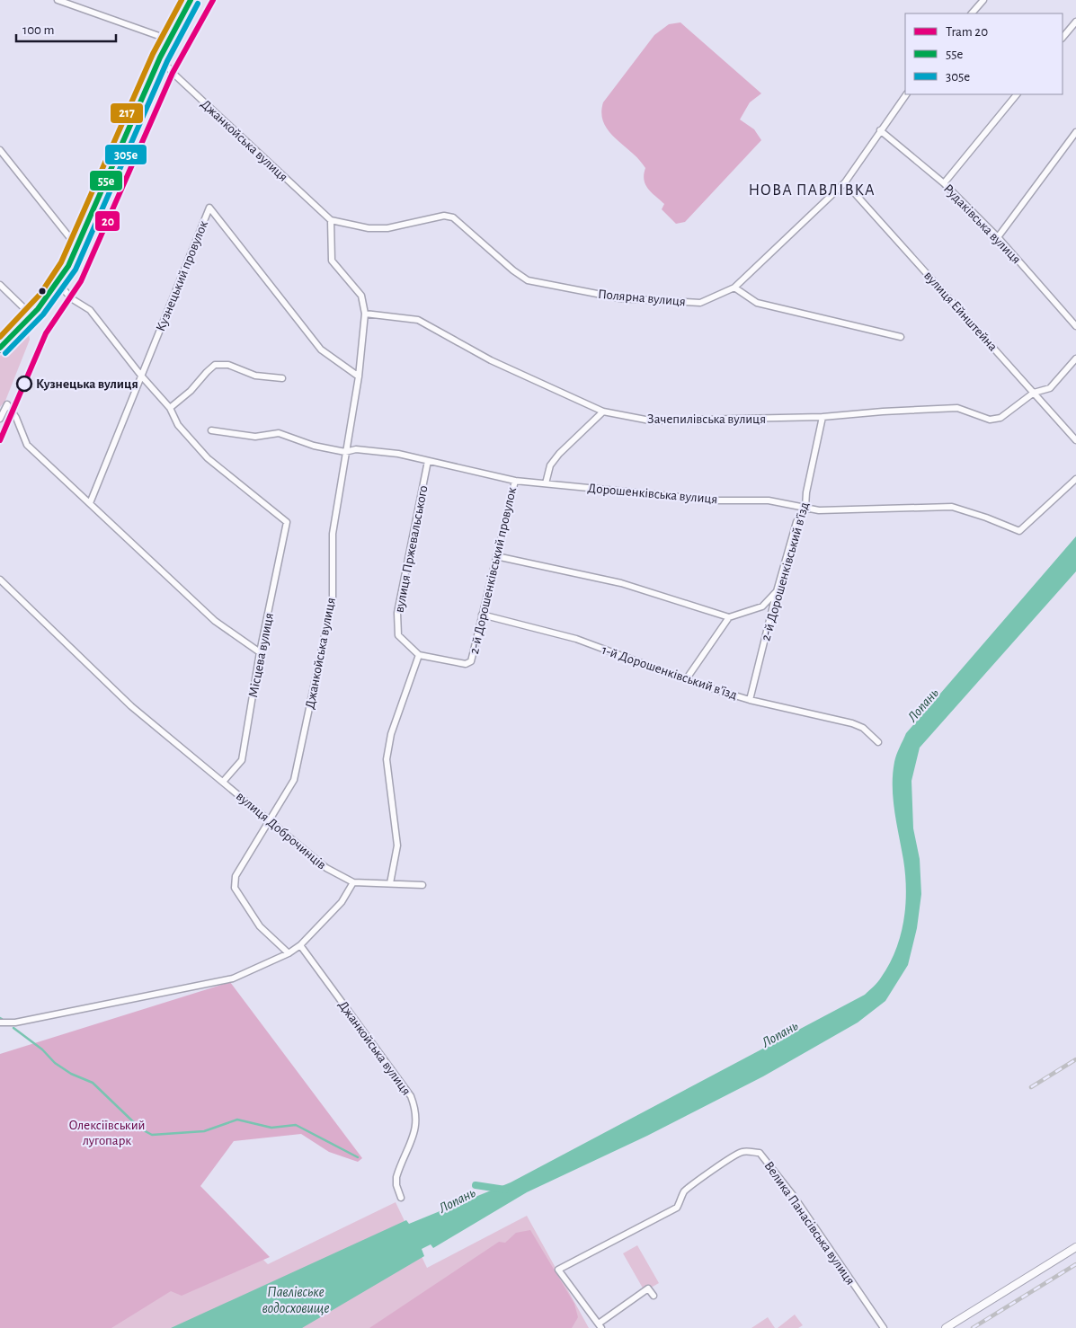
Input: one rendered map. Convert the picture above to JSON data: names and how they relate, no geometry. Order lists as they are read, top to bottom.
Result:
{
  "streets": {
    "street": [
      "Джанкойська вулиця",
      "Рудаківська вулиця",
      "Кузнецький провулок",
      "Полярна вулиця",
      "вулиця Ейнштейна",
      "Зачепилівська вулиця",
      "Дорошенківська вулиця",
      "вулиця Пржевальського",
      "2-й Дорошенківський провулок",
      "2-й Дорошенківський в’їзд",
      "Місцева вулиця",
      "1-й Дорошенківський в’їзд",
      "вулиця Доброчинців",
      "Велика Панасівська вулиця"
    ]
  },
  "crossings": [
    ["Джанкойська вулиця", "Кузнецький провулок"],
    ["Джанкойська вулиця", "Полярна вулиця"],
    ["Джанкойська вулиця", "Зачепилівська вулиця"],
    ["Джанкойська вулиця", "Дорошенківська вулиця"],
    ["Джанкойська вулиця", "вулиця Доброчинців"],
    ["Рудаківська вулиця", "Полярна вулиця"],
    ["Полярна вулиця", "вулиця Ейнштейна"],
    ["вулиця Ейнштейна", "Зачепилівська вулиця"],
    ["Зачепилівська вулиця", "2-й Дорошенківський в’їзд"],
    ["Дорошенківська вулиця", "вулиця Пржевальського"],
    ["Дорошенківська вулиця", "2-й Дорошенківський провулок"],
    ["Дорошенківська вулиця", "2-й Дорошенківський в’їзд"],
    ["вулиця Пржевальського", "2-й Дорошенківський провулок"],
    ["2-й Дорошенківський провулок", "1-й Дорошенківський в’їзд"],
    ["2-й Дорошенківський в’їзд", "1-й Дорошенківський в’їзд"],
    ["Місцева вулиця", "вулиця Доброчинців"]
  ],
  "districts": ["НОВА ПАВЛІВКА"],
  "water": ["Лопань", "Павлівське водосховище"],
  "parks": ["Олексіївський лугопарк"],
  "places": ["Кузнецька вулиця"],
  "lines": [
    "tram line 20",
    "transit line 55е",
    "transit line 217",
    "transit line 305e"
  ],
  "legend": ["Tram 20", "55е", "305e"],
  "scale_bar": "100 m"
}
